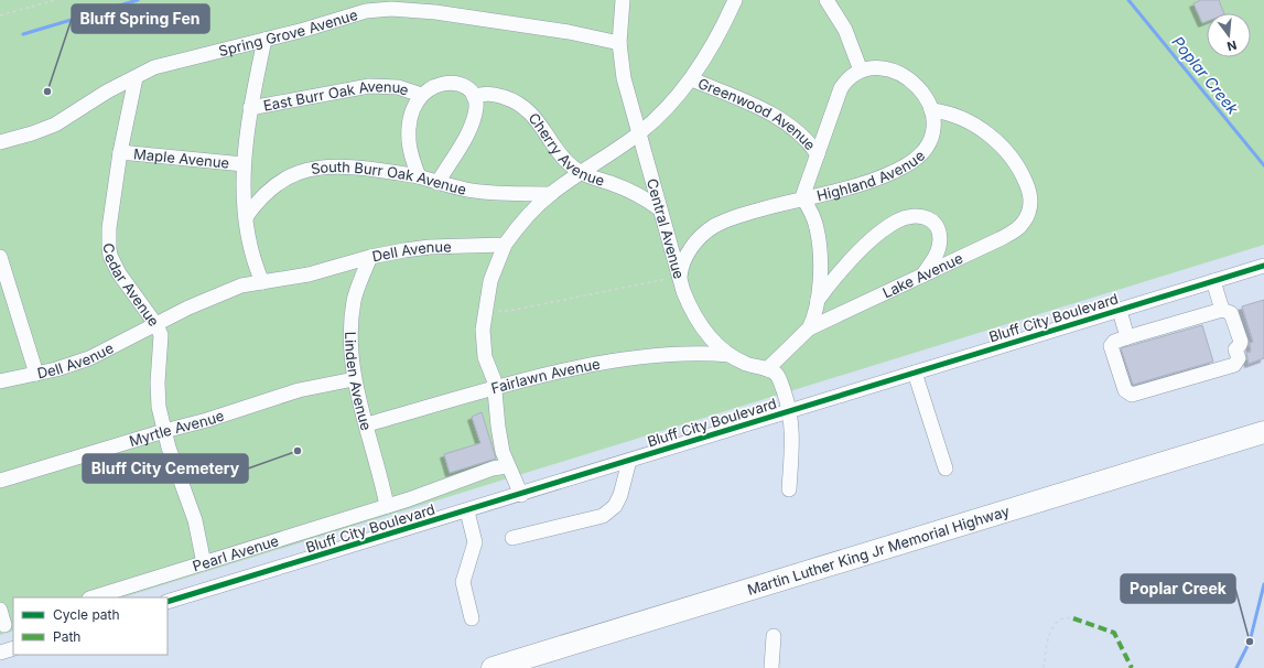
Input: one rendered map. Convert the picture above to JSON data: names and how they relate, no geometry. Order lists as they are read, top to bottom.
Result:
{
  "streets": {
    "highway": ["Martin Luther King Jr Memorial Highway"],
    "street": [
      "Spring Grove Avenue",
      "East Burr Oak Avenue",
      "Greenwood Avenue",
      "Cherry Avenue",
      "Maple Avenue",
      "Highland Avenue",
      "South Burr Oak Avenue",
      "Central Avenue",
      "Dell Avenue",
      "Lake Avenue",
      "Cedar Avenue",
      "Bluff City Boulevard",
      "Fairlawn Avenue",
      "Linden Avenue",
      "Myrtle Avenue",
      "Pearl Avenue"
    ]
  },
  "crossings": [
    ["Spring Grove Avenue", "Central Avenue"],
    ["Spring Grove Avenue", "Cedar Avenue"],
    ["Greenwood Avenue", "Highland Avenue"],
    ["Cherry Avenue", "Central Avenue"],
    ["Maple Avenue", "Cedar Avenue"],
    ["Highland Avenue", "Central Avenue"],
    ["Highland Avenue", "Lake Avenue"],
    ["Highland Avenue", "Fairlawn Avenue"],
    ["Central Avenue", "Lake Avenue"],
    ["Central Avenue", "Fairlawn Avenue"],
    ["Dell Avenue", "Cedar Avenue"],
    ["Dell Avenue", "Linden Avenue"],
    ["Lake Avenue", "Fairlawn Avenue"],
    ["Cedar Avenue", "Myrtle Avenue"],
    ["Cedar Avenue", "Pearl Avenue"],
    ["Fairlawn Avenue", "Linden Avenue"],
    ["Linden Avenue", "Myrtle Avenue"],
    ["Linden Avenue", "Pearl Avenue"]
  ],
  "water": ["Poplar Creek"],
  "places": ["Bluff Spring Fen", "Bluff City Cemetery", "Poplar Creek"],
  "legend": ["Cycle path", "Path"],
  "north": "bottom"
}
